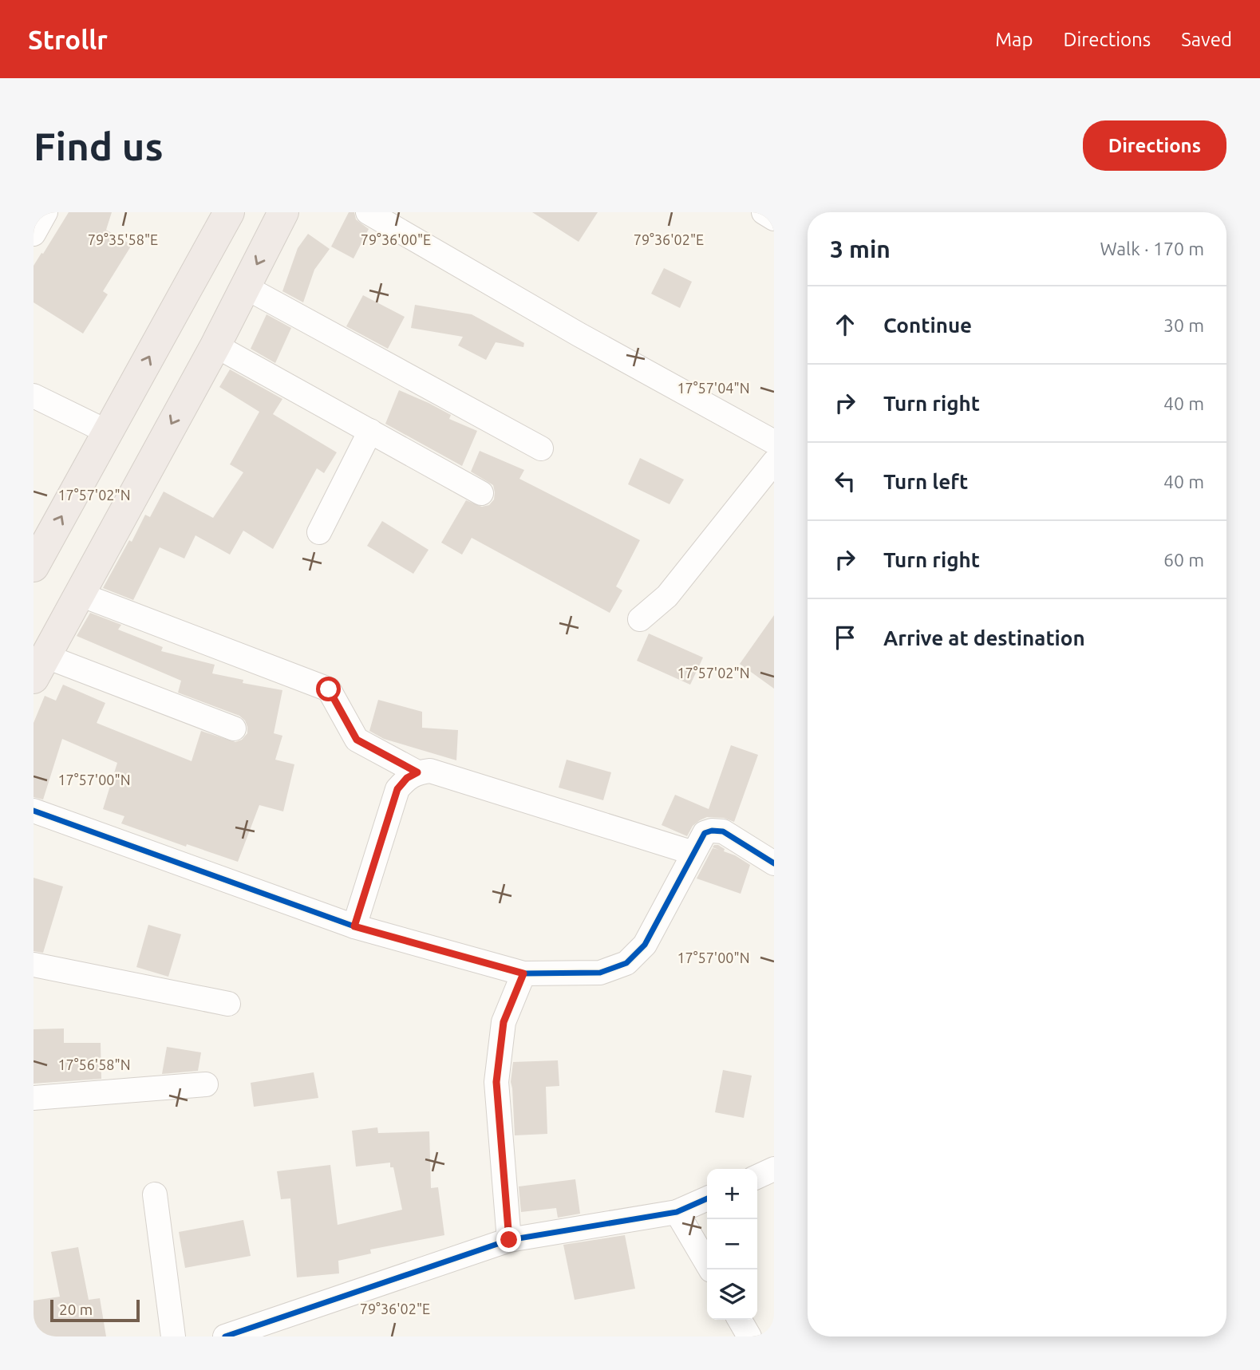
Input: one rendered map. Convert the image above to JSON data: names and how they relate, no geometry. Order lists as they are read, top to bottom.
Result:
{
  "scale_bar": "20 m",
  "page": {
    "header": "Strollr",
    "nav": ["Map", "Directions", "Saved"],
    "buttons": "Directions",
    "title": "Find us",
    "heading": ["3 min", "Walk · 170 m"],
    "list": [
      ["Continue", "30 m"],
      ["Turn right", "40 m"],
      ["Turn left", "40 m"],
      ["Turn right", "60 m"],
      "Arrive at destination"
    ],
    "map_buttons": ["+", "−"],
    "scale": "20 m"
  },
  "coordinates": [
    "79°35'58\"E",
    "79°36'00\"E",
    "79°36'02\"E",
    "17°57'04\"N",
    "17°57'02\"N",
    "17°57'00\"N",
    "17°56'58\"N"
  ]
}
